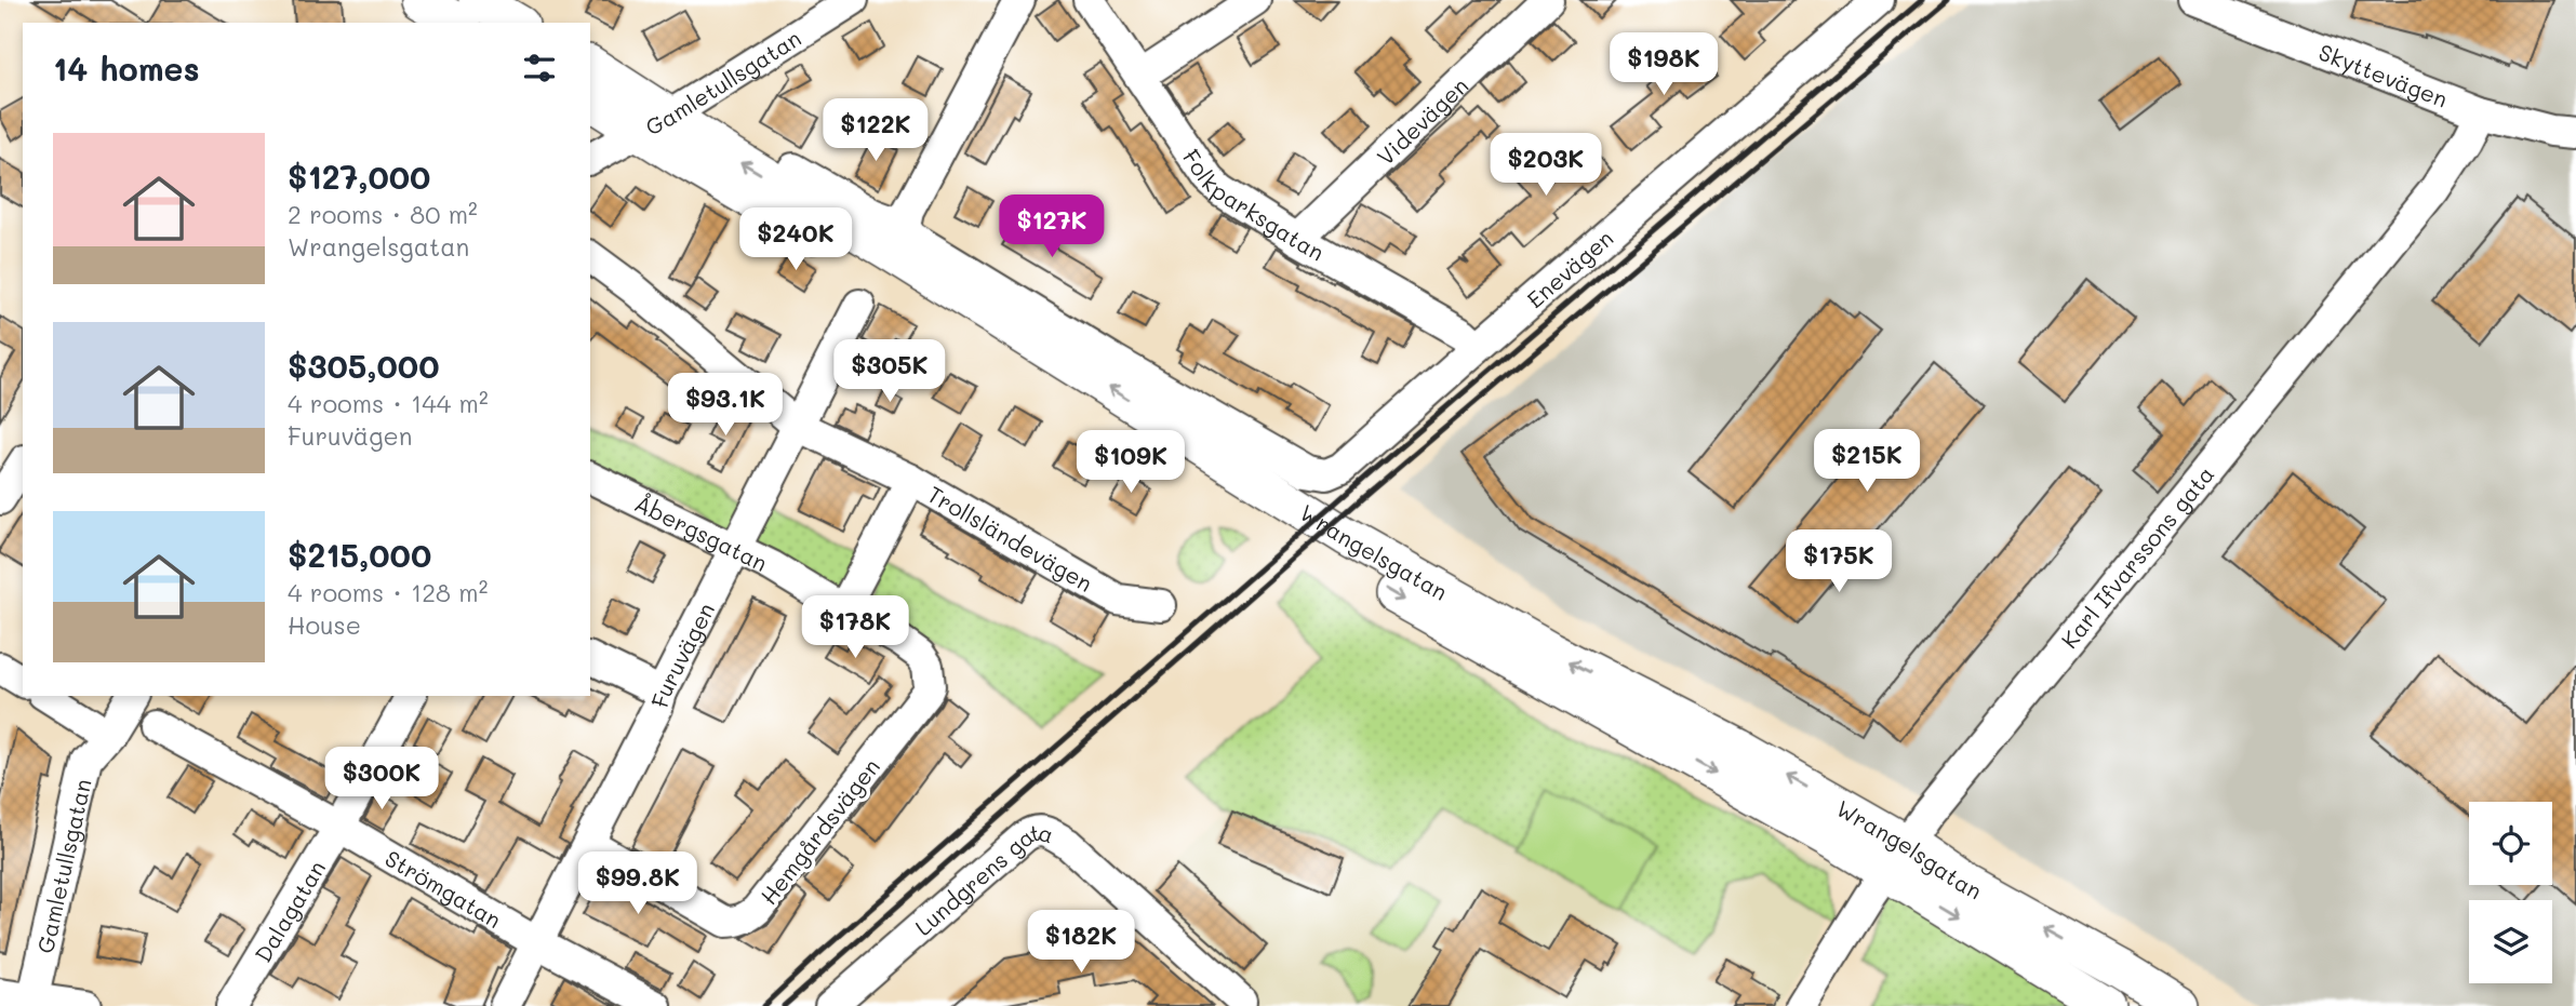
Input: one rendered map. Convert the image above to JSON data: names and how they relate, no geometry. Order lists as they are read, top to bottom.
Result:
{
  "streets": {
    "main road": ["Wrangelsgatan"],
    "street": [
      "Skyttevägen",
      "Gamletullsgatan",
      "Videvägen",
      "Folkparksgatan",
      "Enevägen",
      "Åbergsgatan",
      "Trollsländevägen",
      "Karl Ifvarssons gata",
      "Furuvägen",
      "Hemgårdsvägen",
      "Strömgatan",
      "Lundgrens gata",
      "Dalagatan"
    ]
  },
  "crossings": [
    ["Skyttevägen", "Karl Ifvarssons gata"],
    ["Gamletullsgatan", "Wrangelsgatan"],
    ["Videvägen", "Folkparksgatan"],
    ["Folkparksgatan", "Enevägen"],
    ["Enevägen", "Wrangelsgatan"],
    ["Åbergsgatan", "Trollsländevägen"],
    ["Åbergsgatan", "Furuvägen"],
    ["Åbergsgatan", "Hemgårdsvägen"],
    ["Wrangelsgatan", "Karl Ifvarssons gata"],
    ["Furuvägen", "Hemgårdsvägen"],
    ["Furuvägen", "Strömgatan"],
    ["Strömgatan", "Dalagatan"]
  ],
  "page": {
    "heading": "14 homes",
    "price": [
      "$198K",
      "$122K",
      "$203K",
      "$127K",
      "$240K",
      "$305K",
      "$93.1K",
      "$215K",
      "$109K",
      "$175K",
      "$178K",
      "$300K",
      "$99.8K",
      "$182K"
    ],
    "list": [
      {
        "name": "$127,000",
        "note": "2 rooms · 80 m² · Wrangelsgatan"
      },
      {
        "name": "$305,000",
        "note": "4 rooms · 144 m² · Furuvägen"
      },
      {
        "name": "$215,000",
        "note": "4 rooms · 128 m² · House"
      }
    ]
  }
}
